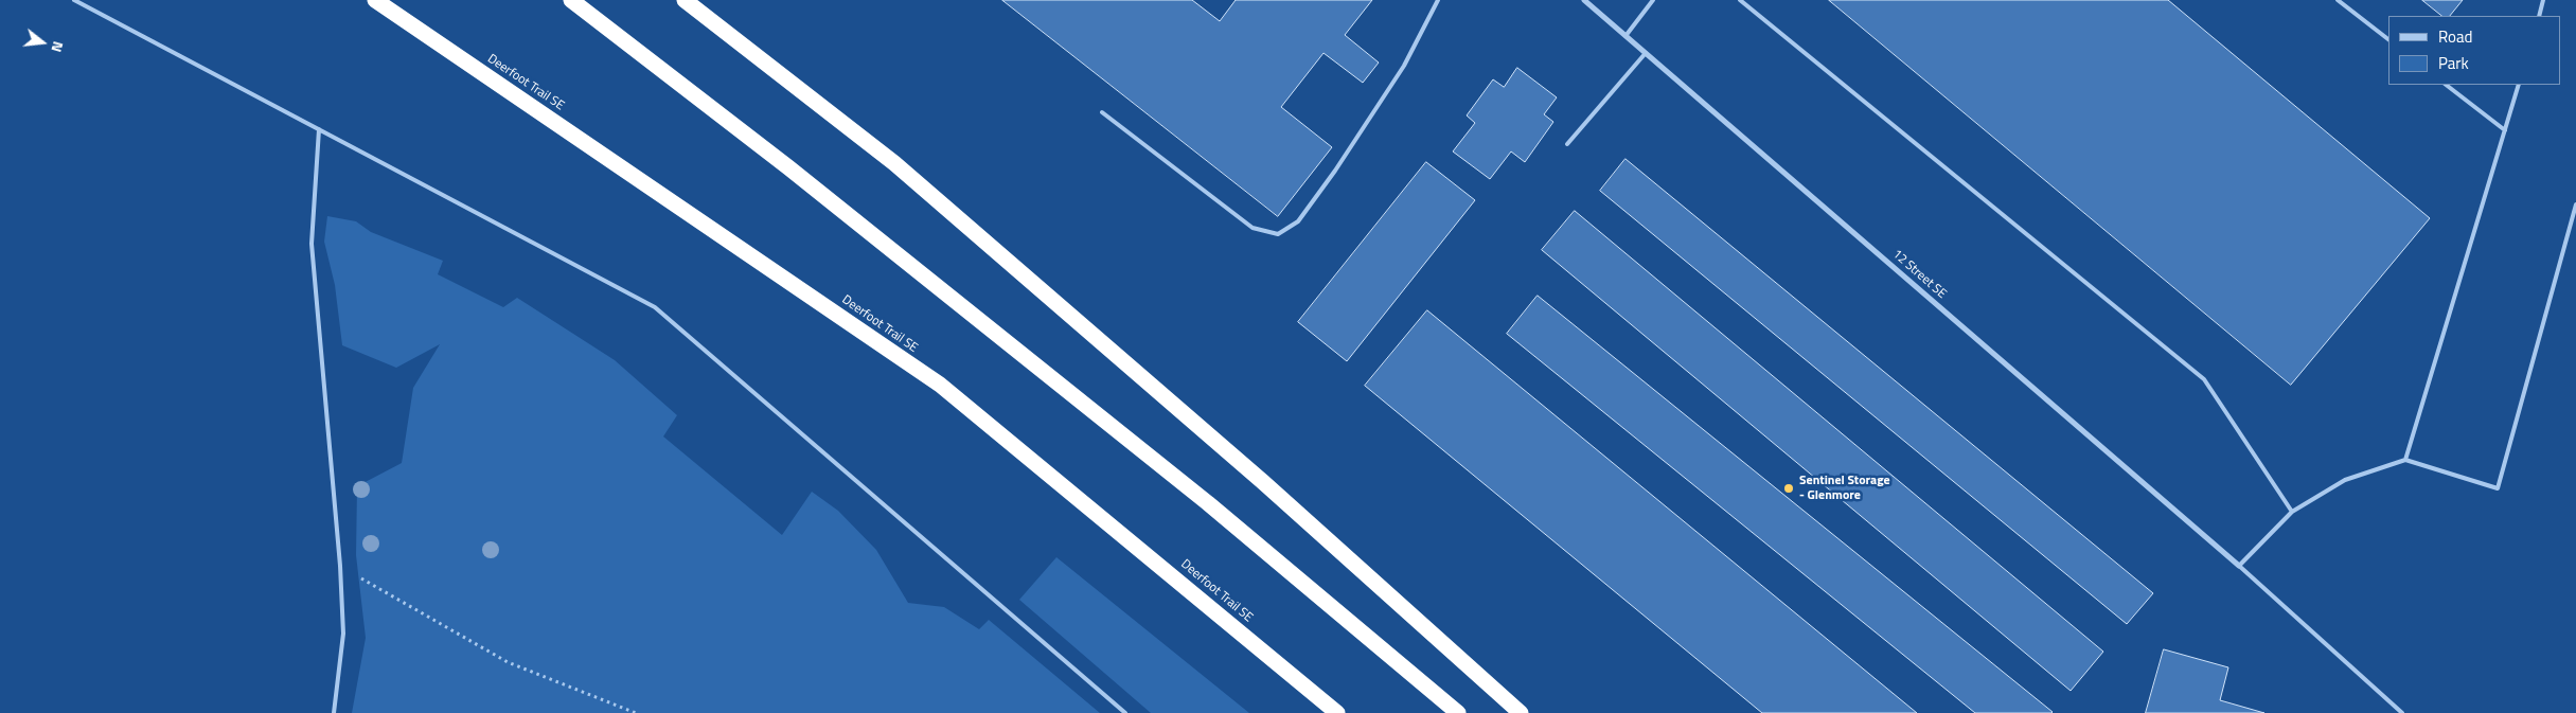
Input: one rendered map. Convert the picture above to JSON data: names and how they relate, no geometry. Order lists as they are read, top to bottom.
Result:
{
  "streets": {
    "highway": ["Deerfoot Trail SE"],
    "street": ["12 Street SE"]
  },
  "places": ["Sentinel Storage - Glenmore"],
  "legend": ["Road", "Park"],
  "north": "right"
}
